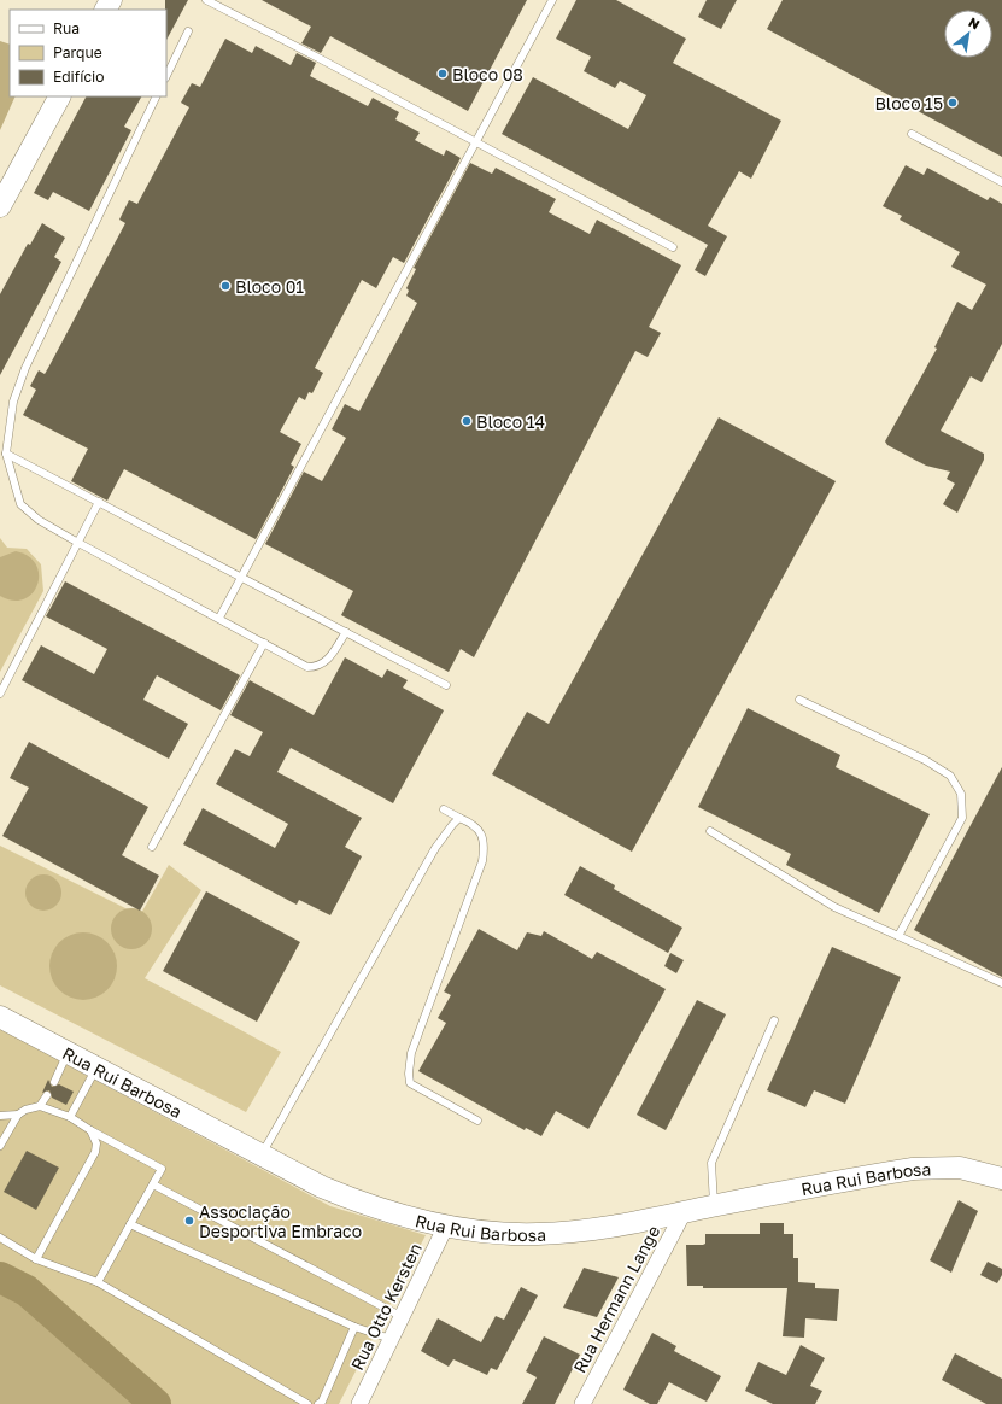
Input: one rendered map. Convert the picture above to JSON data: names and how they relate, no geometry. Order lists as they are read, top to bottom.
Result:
{
  "streets": {
    "main road": ["Rua Rui Barbosa"],
    "street": ["Rua Hermann Lange", "Rua Otto Kersten"]
  },
  "crossings": [
    ["Rua Rui Barbosa", "Rua Hermann Lange"],
    ["Rua Rui Barbosa", "Rua Otto Kersten"]
  ],
  "places": [
    "Bloco 08",
    "Bloco 15",
    "Bloco 01",
    "Bloco 14",
    "Associação Desportiva Embraco"
  ],
  "legend": ["Rua", "Parque", "Edifício"],
  "north": "top right"
}
